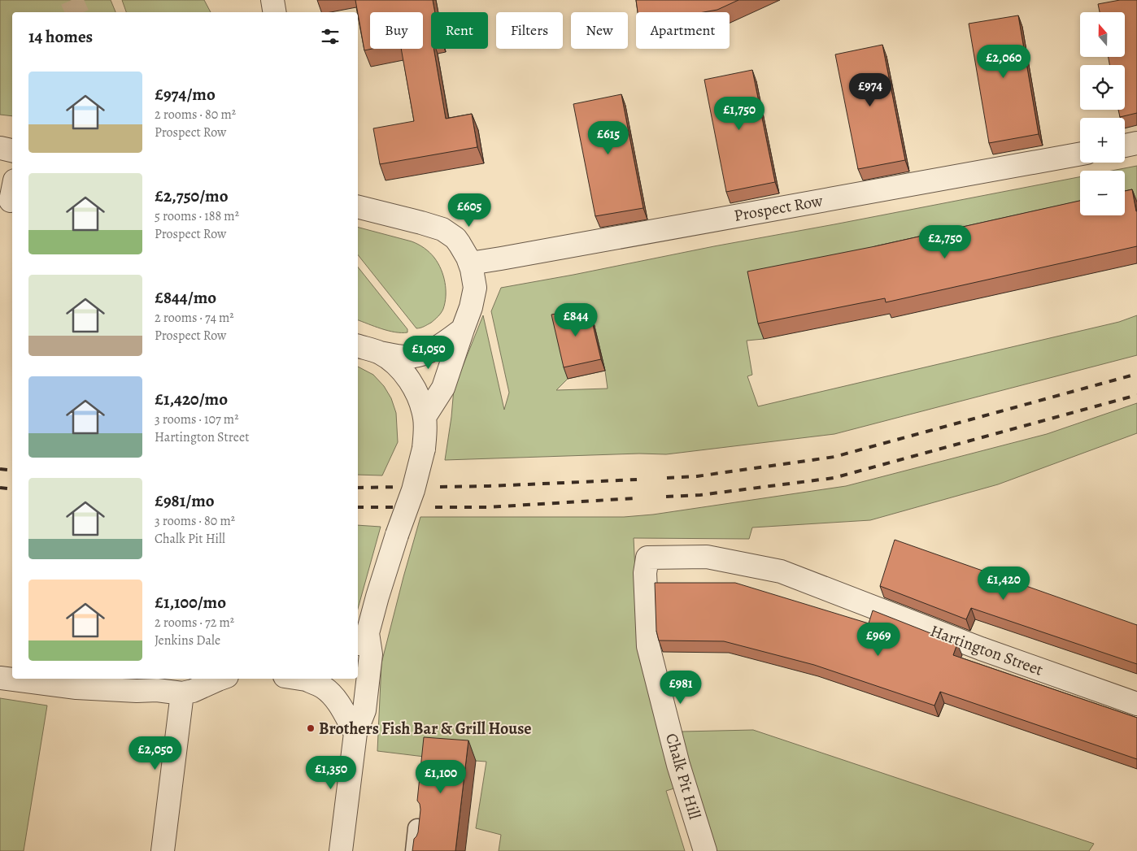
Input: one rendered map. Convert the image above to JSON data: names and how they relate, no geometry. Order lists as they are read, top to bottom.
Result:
{
  "streets": {
    "street": ["Prospect Row", "Hartington Street", "Chalk Pit Hill"]
  },
  "crossings": [
    ["Hartington Street", "Chalk Pit Hill"]
  ],
  "places": ["Brothers Fish Bar & Grill House"],
  "north": "top",
  "page": {
    "map_buttons": ["+", "−"],
    "chip": [
      "Buy",
      "Rent",
      "Filters",
      "New",
      "Apartment"
    ],
    "heading": "14 homes",
    "price": [
      "£2,060",
      "£974",
      "£1,750",
      "£615",
      "£605",
      "£2,750",
      "£844",
      "£1,050",
      "£1,420",
      "£969",
      "£981",
      "£2,050",
      "£1,350",
      "£1,100"
    ],
    "list": [
      {
        "name": "£974/mo",
        "note": "2 rooms · 80 m² · Prospect Row"
      },
      {
        "name": "£2,750/mo",
        "note": "5 rooms · 188 m² · Prospect Row"
      },
      {
        "name": "£844/mo",
        "note": "2 rooms · 74 m² · Prospect Row"
      },
      {
        "name": "£1,420/mo",
        "note": "3 rooms · 107 m² · Hartington Street"
      },
      {
        "name": "£981/mo",
        "note": "3 rooms · 80 m² · Chalk Pit Hill"
      },
      {
        "name": "£1,100/mo",
        "note": "2 rooms · 72 m² · Jenkins Dale"
      }
    ]
  }
}
